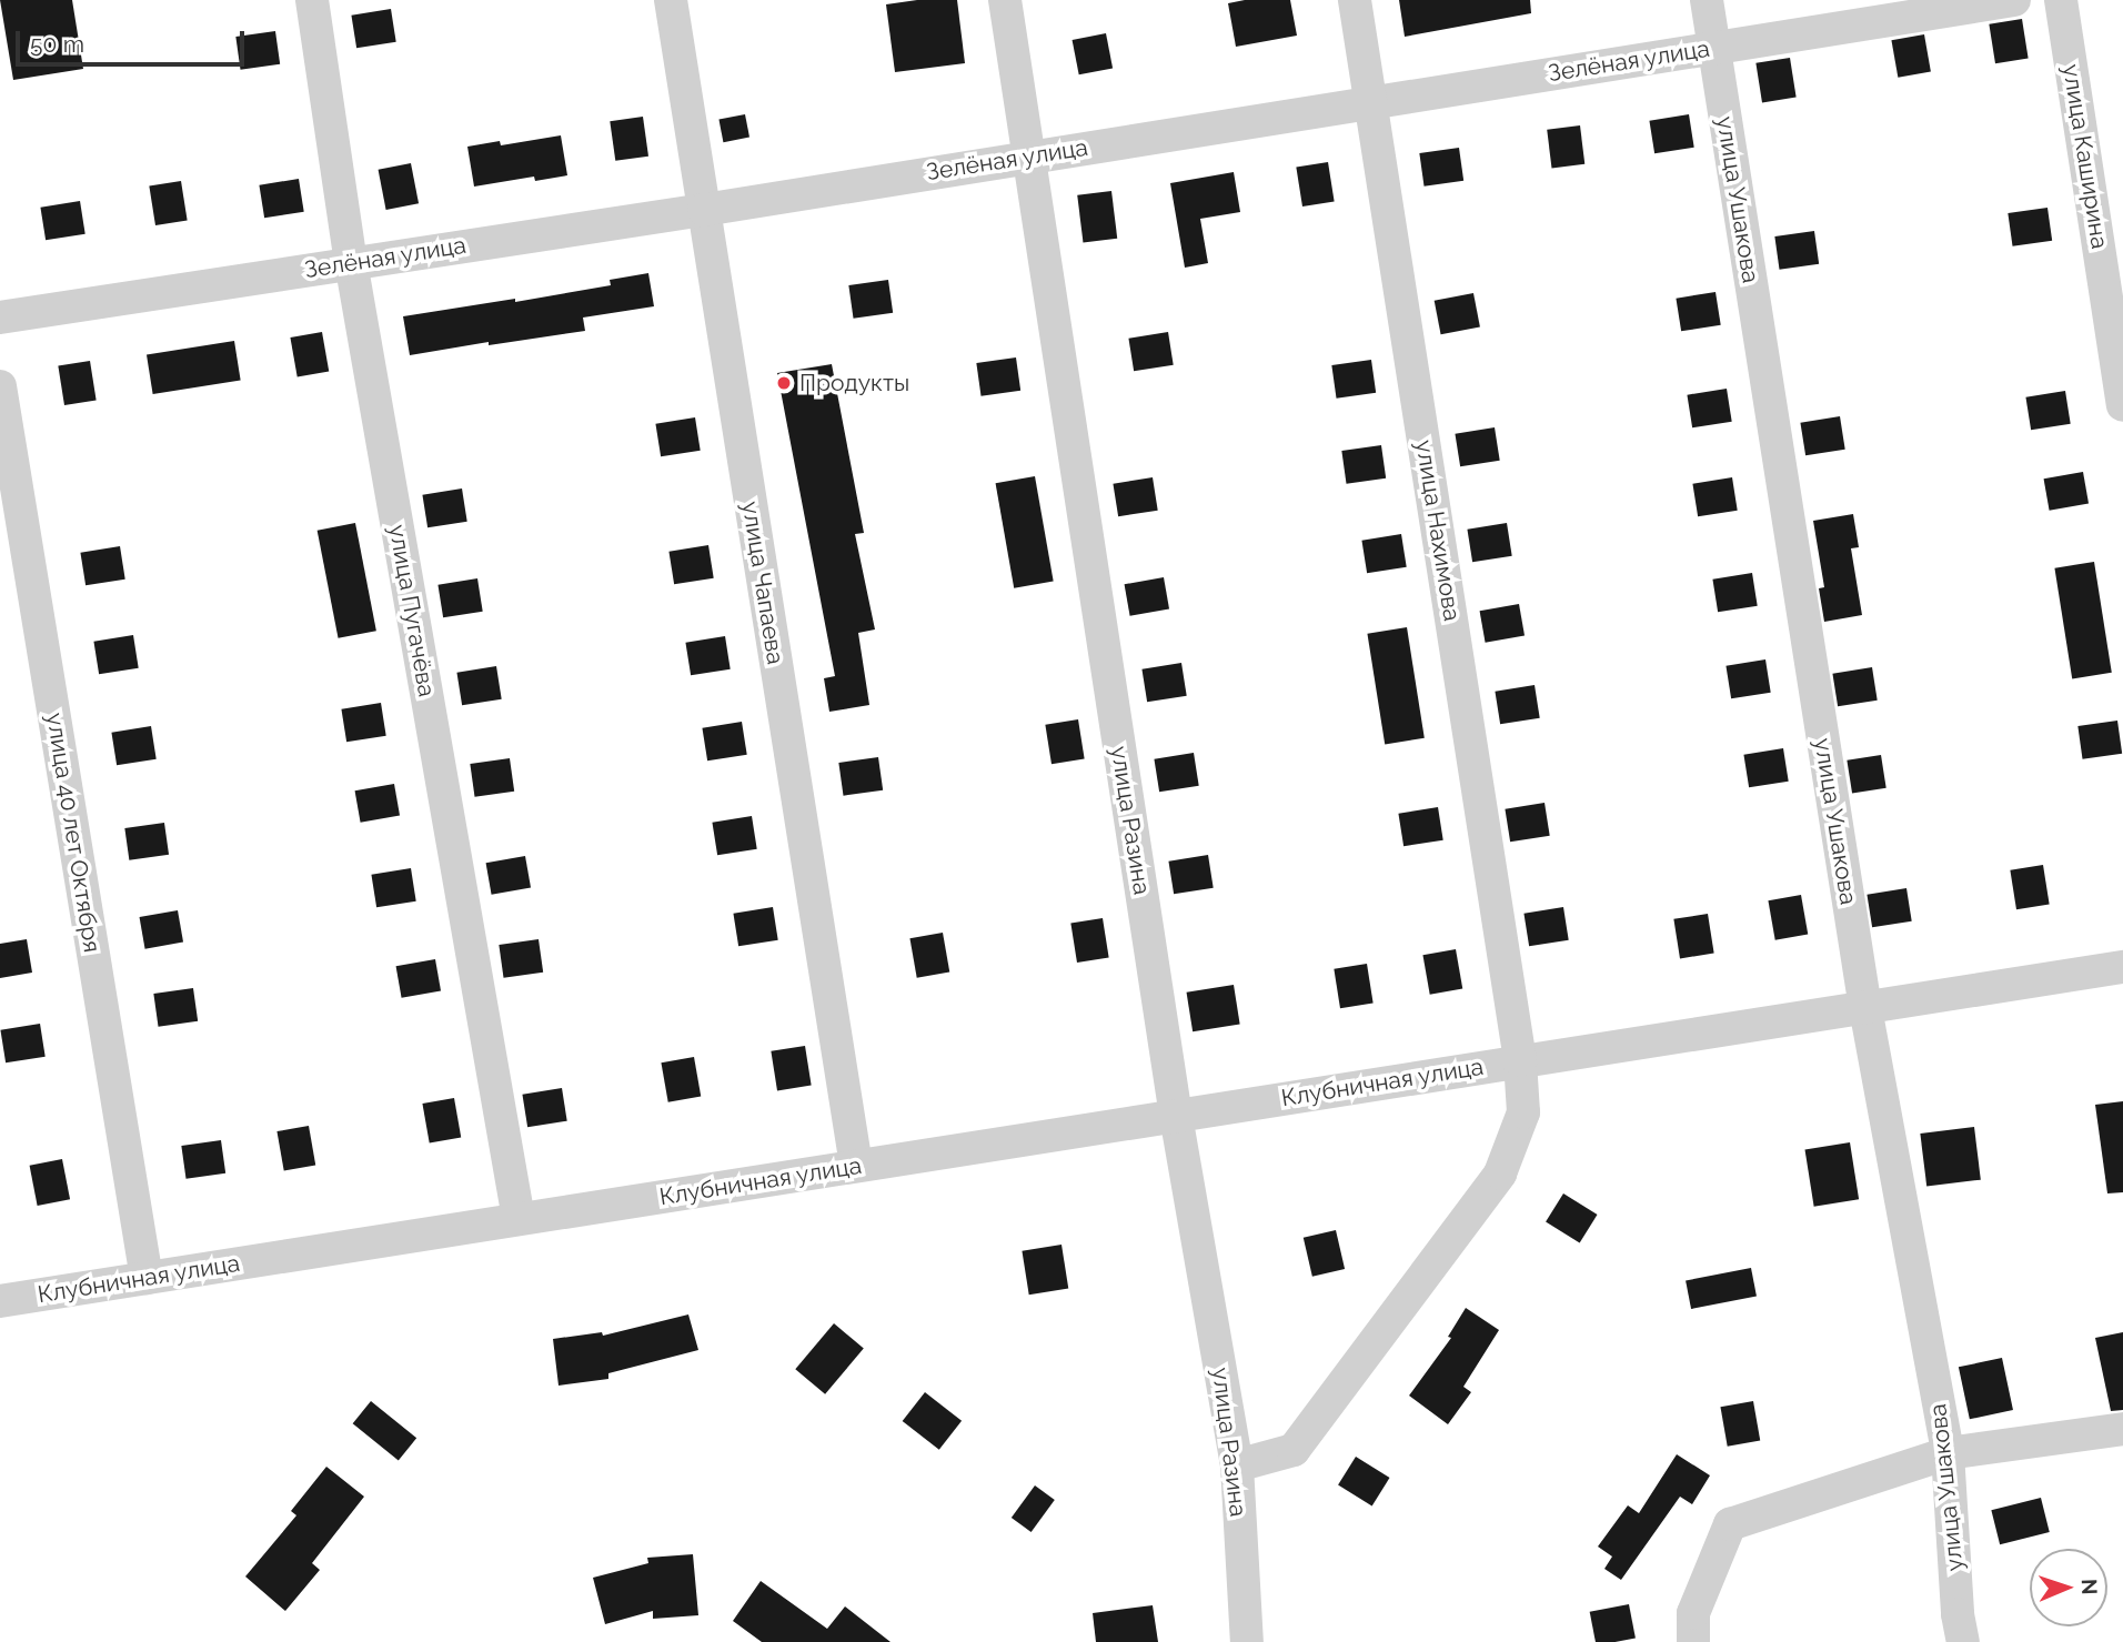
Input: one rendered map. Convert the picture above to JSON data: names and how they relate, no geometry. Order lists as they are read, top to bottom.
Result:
{
  "streets": {
    "street": [
      "Зелёная улица",
      "улица Каширина",
      "улица Ушакова",
      "улица Нахимова",
      "улица Чапаева",
      "улица Пугачёва",
      "улица Разина",
      "улица 40 лет Октября",
      "Клубничная улица"
    ]
  },
  "crossings": [
    ["Зелёная улица", "улица Ушакова"],
    ["Зелёная улица", "улица Нахимова"],
    ["Зелёная улица", "улица Чапаева"],
    ["Зелёная улица", "улица Пугачёва"],
    ["Зелёная улица", "улица Разина"],
    ["улица Ушакова", "Клубничная улица"],
    ["улица Нахимова", "Клубничная улица"],
    ["улица Чапаева", "Клубничная улица"],
    ["улица Пугачёва", "Клубничная улица"],
    ["улица Разина", "Клубничная улица"],
    ["улица 40 лет Октября", "Клубничная улица"]
  ],
  "places": ["Продукты"],
  "scale_bar": "50 m",
  "north": "right"
}
